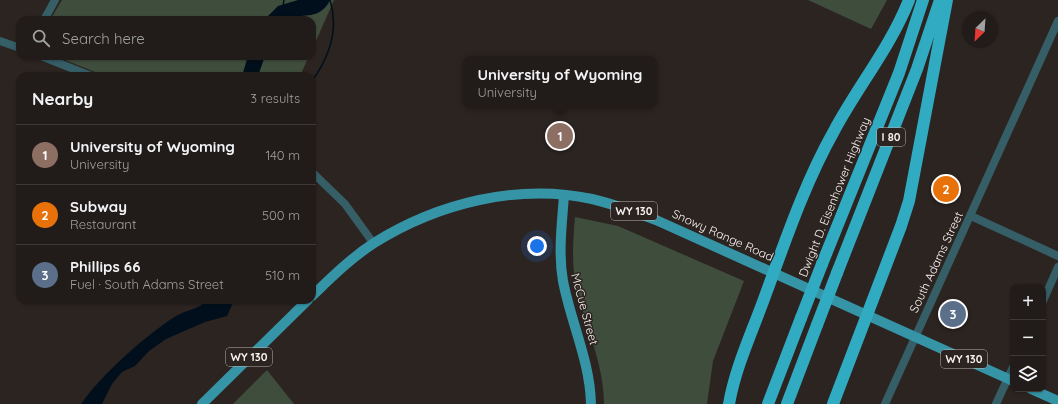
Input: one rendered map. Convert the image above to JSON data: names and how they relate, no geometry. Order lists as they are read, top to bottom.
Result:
{
  "streets": {
    "highway": ["I 80", "Dwight D. Eisenhower Highway"],
    "main road": ["WY 130", "Snowy Range Road", "McCue Street"],
    "street": ["South Adams Street"]
  },
  "crossings": [
    ["Snowy Range Road", "South Adams Street"],
    ["Snowy Range Road", "McCue Street"]
  ],
  "north": "bottom left",
  "page": {
    "search": "Search here",
    "popup": ["University of Wyoming", "University"],
    "heading": ["Nearby", "3 results"],
    "pins": ["1", "2", "3"],
    "list": [
      {
        "mark": "1",
        "name": "University of Wyoming",
        "note": "University",
        "value": "140 m"
      },
      {
        "mark": "2",
        "name": "Subway",
        "note": "Restaurant",
        "value": "500 m"
      },
      {
        "mark": "3",
        "name": "Phillips 66",
        "note": "Fuel · South Adams Street",
        "value": "510 m"
      }
    ],
    "map_buttons": ["+", "−"]
  }
}
